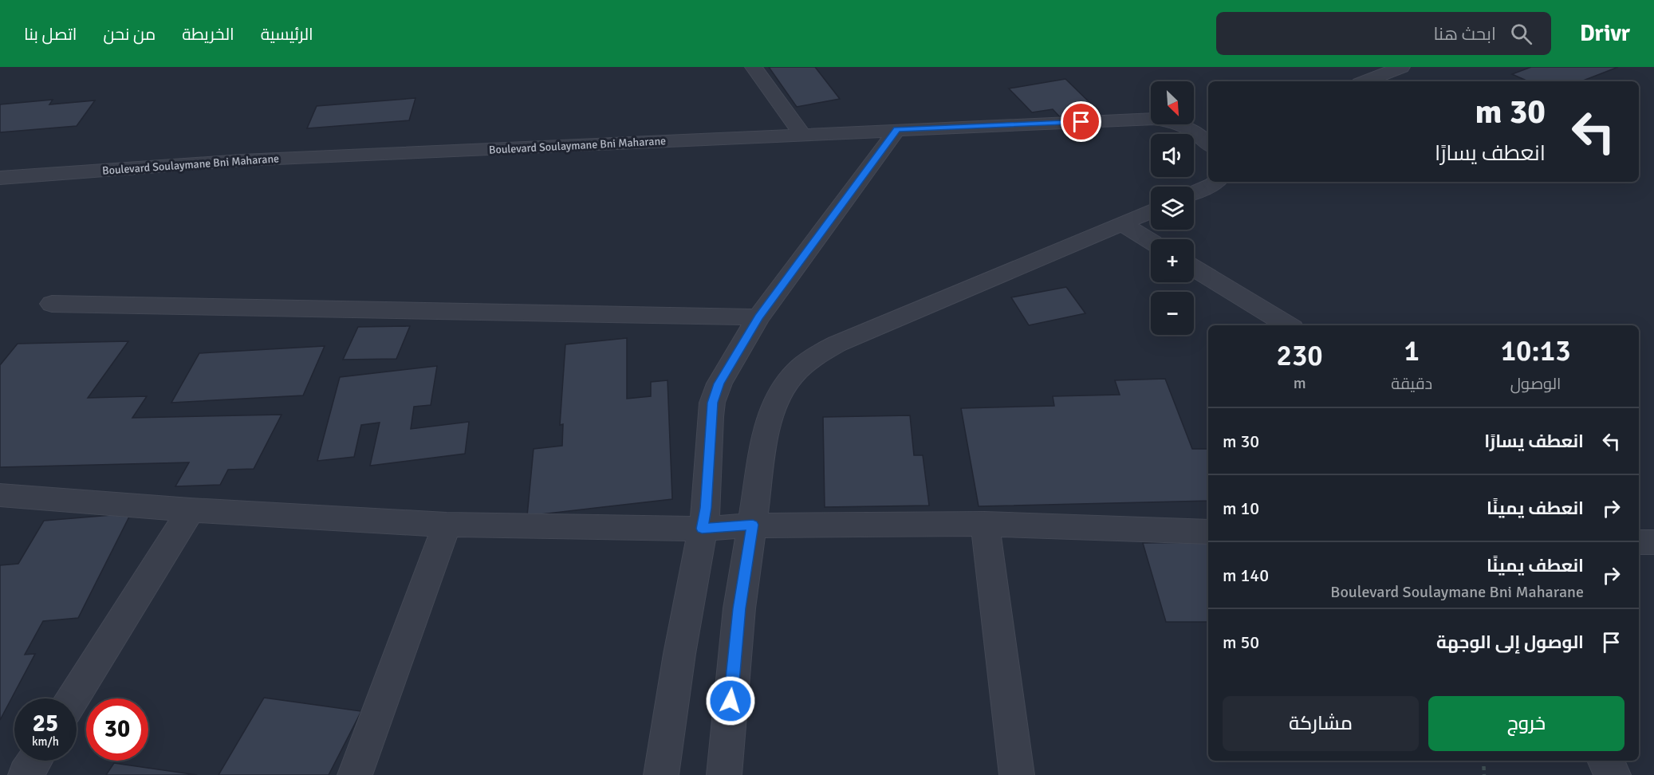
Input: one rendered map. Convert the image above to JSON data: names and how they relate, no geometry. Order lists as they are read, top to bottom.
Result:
{
  "streets": {
    "street": ["Boulevard Soulaymane Bni Maharane"]
  },
  "north": "bottom right",
  "page": {
    "header": "Drivr",
    "search": "ابحث هنا",
    "nav": [
      "الرئيسية",
      "الخريطة",
      "من نحن",
      "اتصل بنا"
    ],
    "map_buttons": ["+", "−"],
    "turn": ["30 m", "انعطف يسارًا"],
    "eta": [
      "10:13",
      "الوصول",
      "1",
      "دقيقة",
      "230",
      "m"
    ],
    "list": [
      {
        "name": "انعطف يسارًا",
        "value": "30 m"
      },
      {
        "name": "انعطف يمينًا",
        "value": "10 m"
      },
      {
        "name": "انعطف يمينًا",
        "note": "Boulevard Soulaymane Bni Maharane",
        "value": "140 m"
      },
      {
        "name": "الوصول إلى الوجهة",
        "value": "50 m"
      }
    ],
    "buttons": ["خروج", "مشاركة"],
    "speed": "25 km/h",
    "limit": "30"
  }
}
